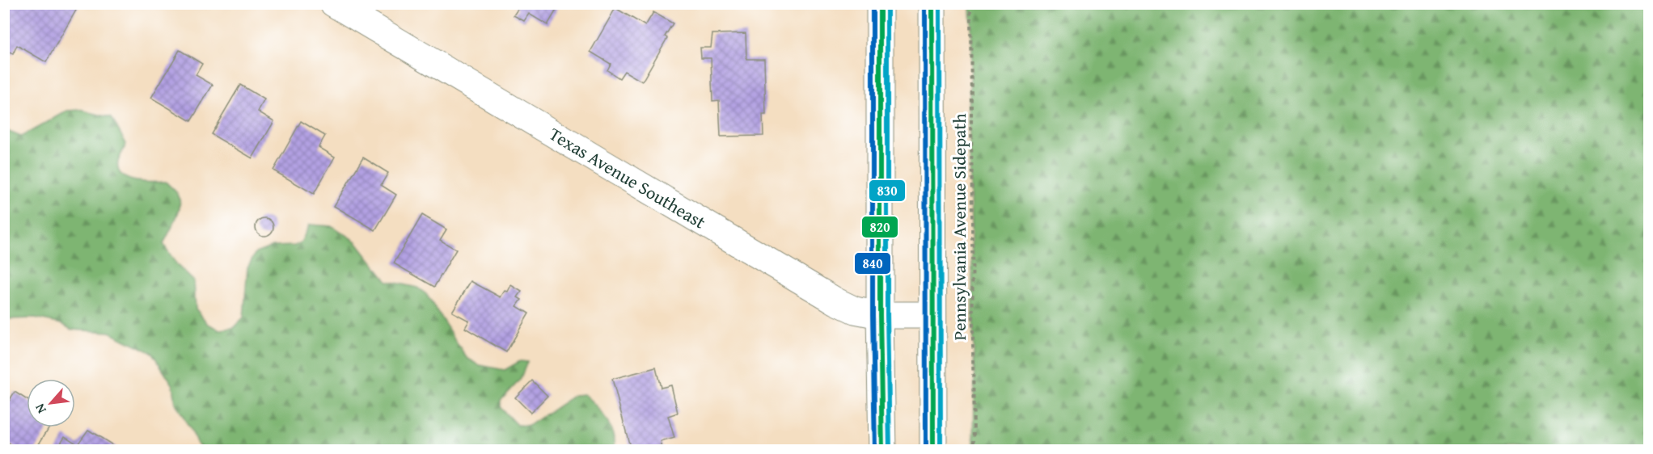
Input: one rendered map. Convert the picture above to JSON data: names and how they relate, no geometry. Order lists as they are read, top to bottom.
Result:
{
  "streets": {
    "main road": ["Texas Avenue Southeast"],
    "path": ["Pennsylvania Avenue Sidepath"]
  },
  "lines": ["transit line 820", "transit line 840", "transit line 830"],
  "north": "bottom left"
}
